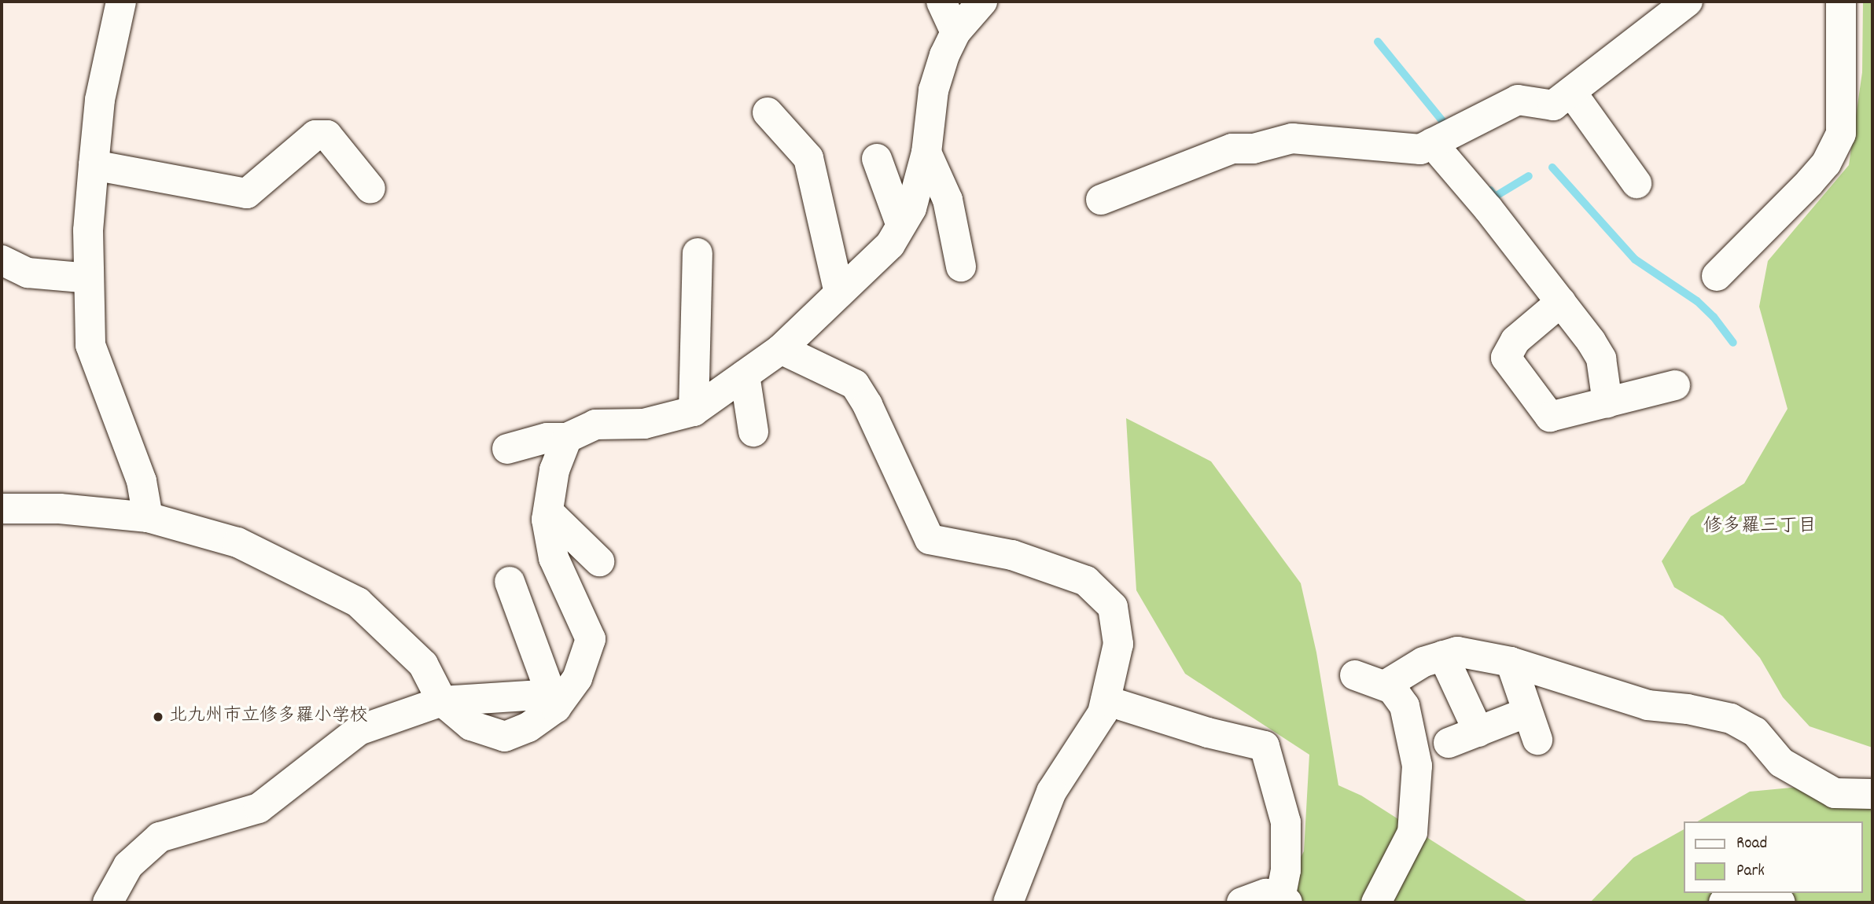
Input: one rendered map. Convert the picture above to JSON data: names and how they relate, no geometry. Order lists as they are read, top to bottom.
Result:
{
  "districts": ["修多羅三丁目"],
  "places": ["北九州市立修多羅小学校"],
  "legend": ["Road", "Park"]
}
